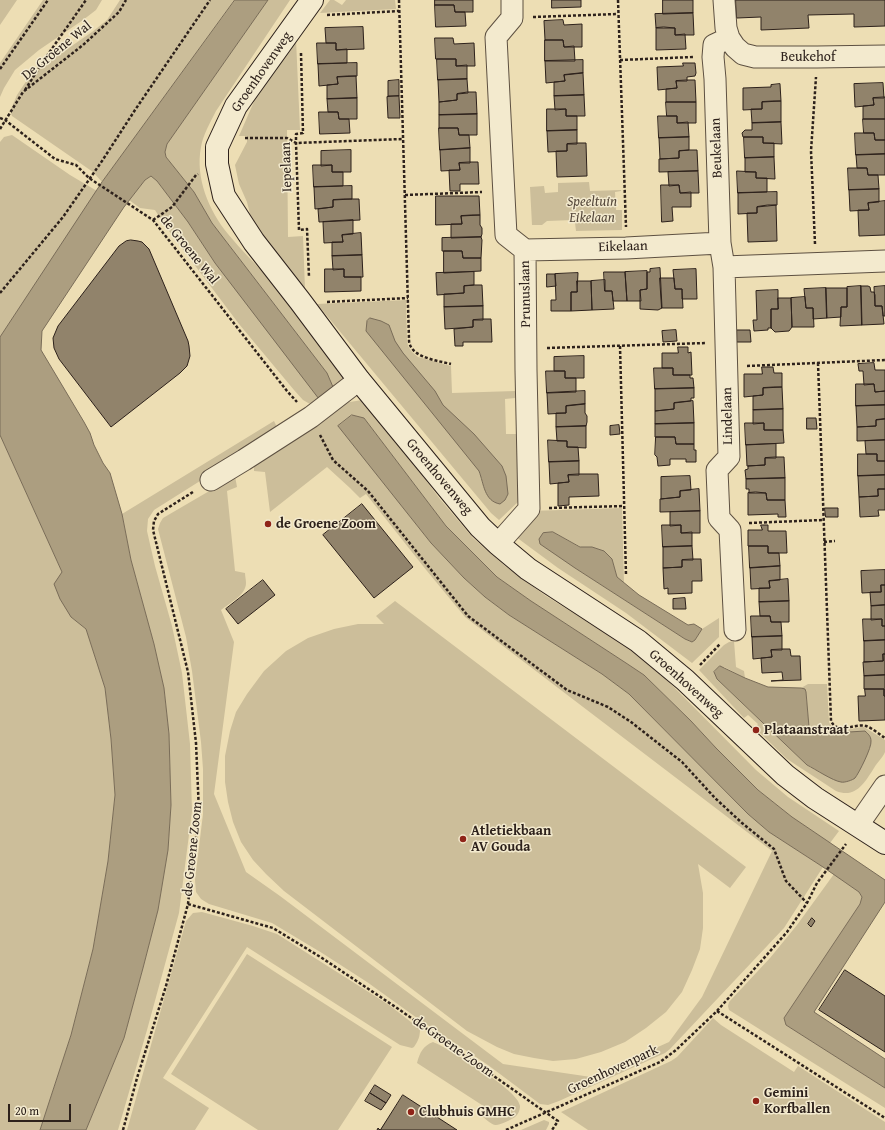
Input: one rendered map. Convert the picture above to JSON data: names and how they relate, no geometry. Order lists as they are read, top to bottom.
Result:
{
  "streets": {
    "street": [
      "Beukehof",
      "Groenhovenweg",
      "Beukelaan",
      "Eikelaan",
      "Prunuslaan",
      "Lindelaan"
    ],
    "path": [
      "De Groene Wal",
      "Iepelaan",
      "de Groene Wal",
      "de Groene Zoom",
      "Groenhovenpark"
    ]
  },
  "crossings": [
    ["De Groene Wal", "de Groene Wal"],
    ["Groenhovenweg", "Iepelaan"],
    ["Beukelaan", "Eikelaan"],
    ["Beukelaan", "Lindelaan"],
    ["Eikelaan", "Prunuslaan"],
    ["de Groene Wal", "Groenhovenpark"],
    ["de Groene Zoom", "Groenhovenpark"]
  ],
  "parks": ["Speeltuin Eikelaan"],
  "places": [
    "de Groene Zoom",
    "Plataanstraat",
    "Atletiekbaan AV Gouda",
    "Gemini Korfballen",
    "Clubhuis GMHC"
  ],
  "scale_bar": "20 m"
}
